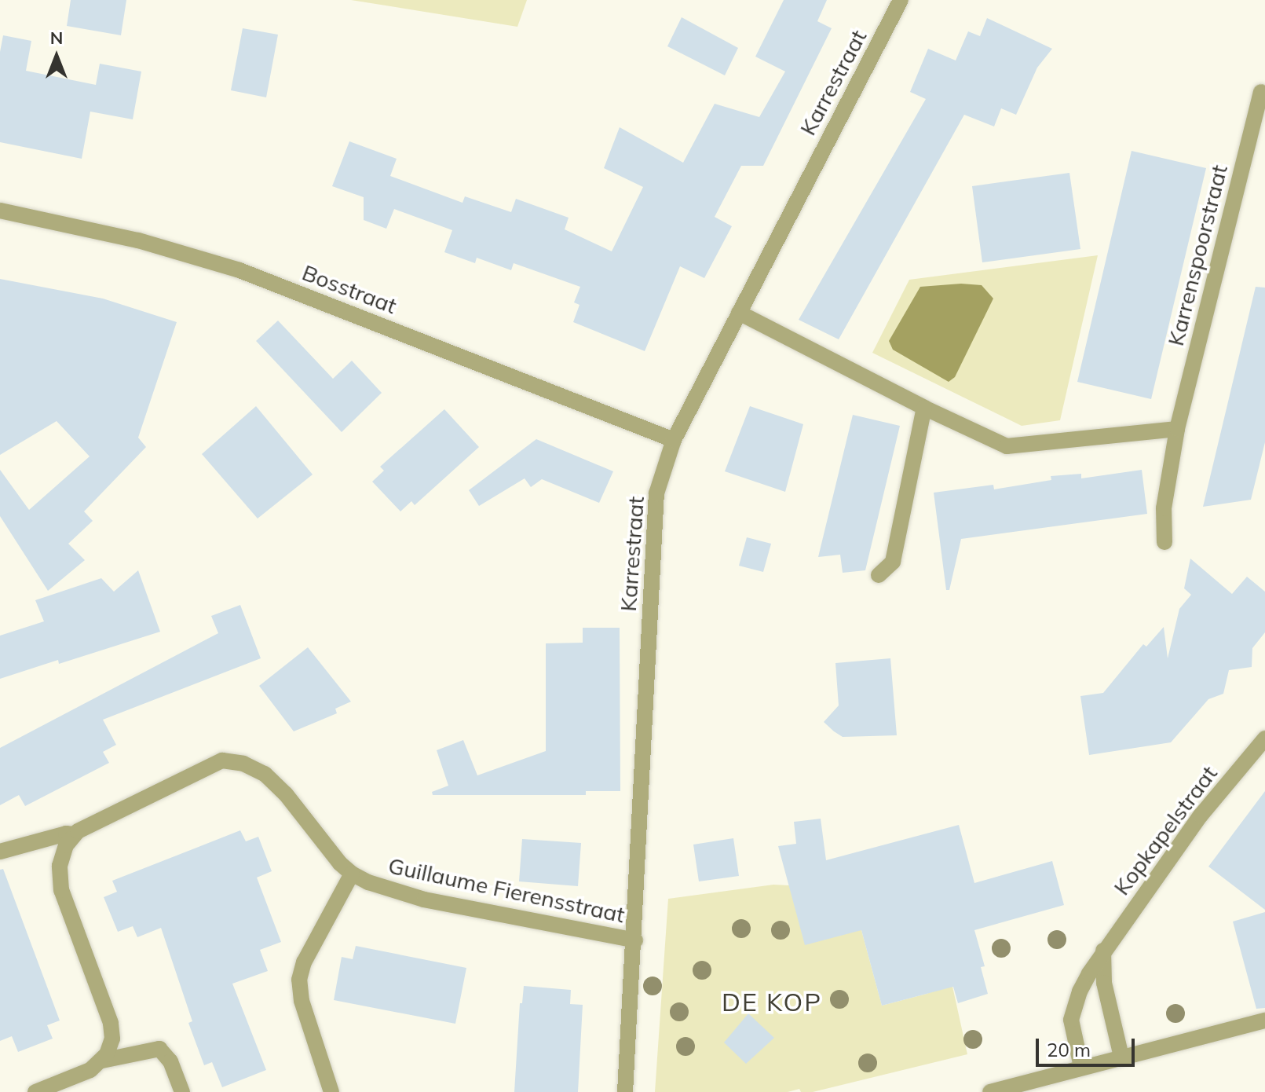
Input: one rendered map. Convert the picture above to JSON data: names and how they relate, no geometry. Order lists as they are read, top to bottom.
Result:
{
  "streets": {
    "street": [
      "Karrestraat",
      "Karrenspoorstraat",
      "Bosstraat",
      "Kopkapelstraat",
      "Guillaume Fierensstraat"
    ]
  },
  "crossings": [
    ["Karrestraat", "Bosstraat"],
    ["Karrestraat", "Guillaume Fierensstraat"]
  ],
  "districts": ["DE KOP"],
  "scale_bar": "20 m",
  "north": "top"
}
